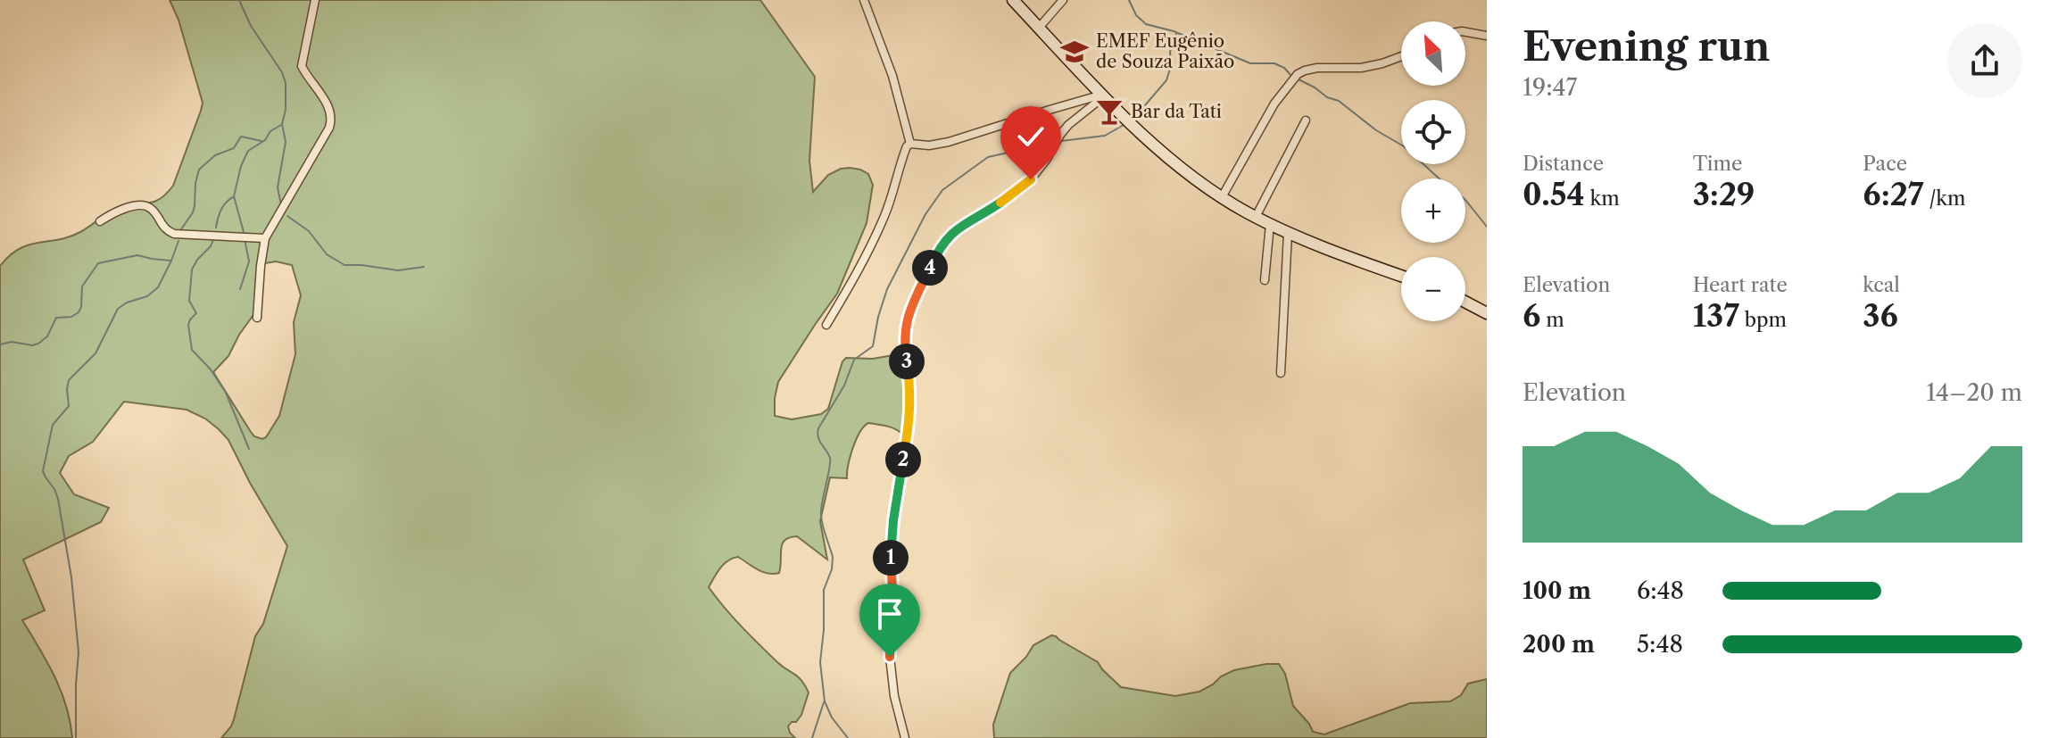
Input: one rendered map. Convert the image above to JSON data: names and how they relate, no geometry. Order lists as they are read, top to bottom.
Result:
{
  "places": {
    "school or university": ["EMEF Eugênio de Souza Paixão"],
    "bar": ["Bar da Tati"]
  },
  "north": "top left",
  "page": {
    "heading": ["Evening run", "19:47"],
    "map_buttons": ["+", "−"],
    "stats": [
      ["Distance", "0.54 km"],
      ["Time", "3:29"],
      ["Pace", "6:27 /km"],
      ["Elevation", "6 m"],
      ["Heart rate", "137 bpm"],
      ["kcal", "36"]
    ],
    "pins": [
      "4",
      "3",
      "2",
      "1"
    ],
    "chart": ["Elevation", "14–20 m"],
    "list": [
      {
        "name": "100 m",
        "note": "6:48"
      },
      {
        "name": "200 m",
        "note": "5:48"
      }
    ]
  }
}
